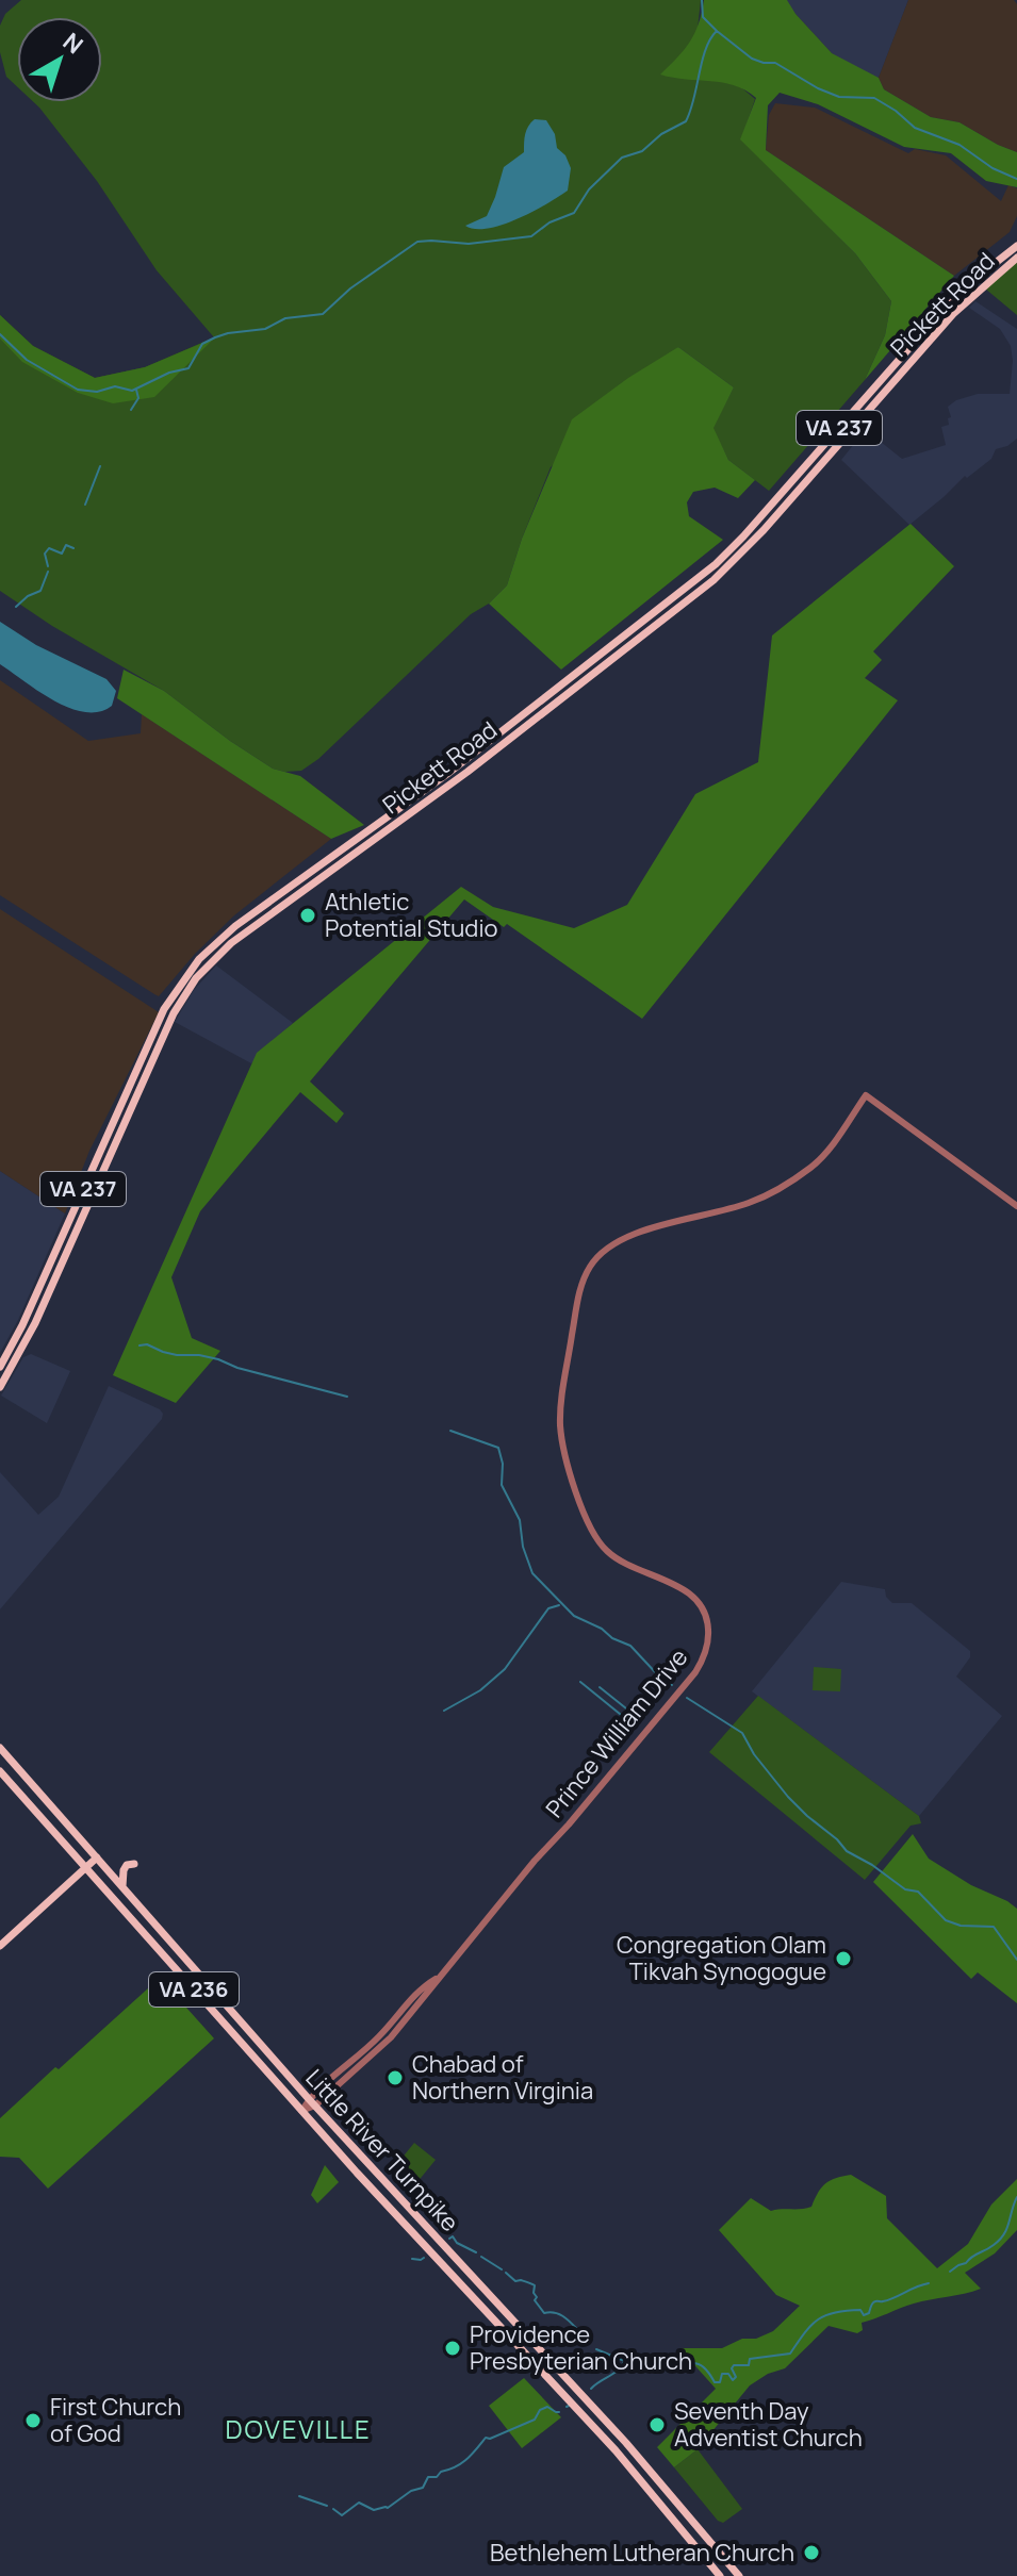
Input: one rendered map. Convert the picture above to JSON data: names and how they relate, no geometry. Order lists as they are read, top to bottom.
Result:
{
  "streets": {
    "main road": [
      "Pickett Road",
      "VA 237",
      "VA 236",
      "Little River Turnpike"
    ],
    "street": ["Prince William Drive"]
  },
  "crossings": [
    ["Prince William Drive", "Little River Turnpike"]
  ],
  "districts": ["DOVEVILLE"],
  "places": [
    "Athletic Potential Studio",
    "Congregation Olam Tikvah Synogogue",
    "Chabad of Northern Virginia",
    "Providence Presbyterian Church",
    "First Church of God",
    "Seventh Day Adventist Church",
    "Bethlehem Lutheran Church"
  ],
  "north": "top right"
}
